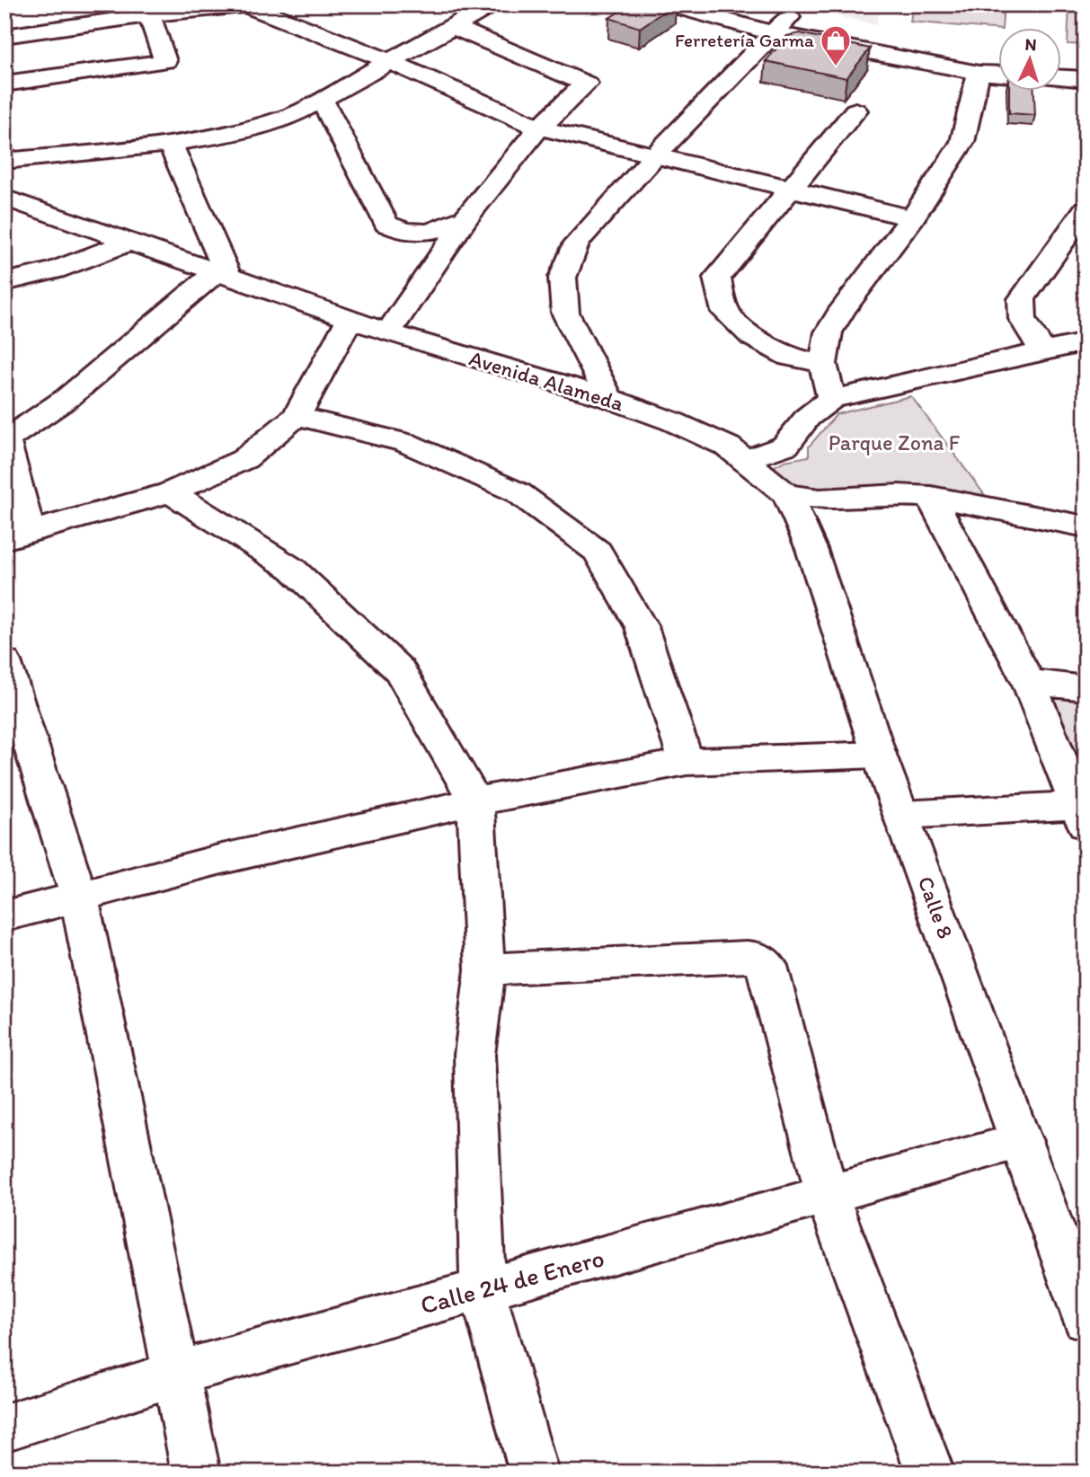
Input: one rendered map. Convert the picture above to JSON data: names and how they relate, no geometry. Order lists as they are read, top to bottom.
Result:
{
  "streets": {
    "street": ["Avenida Alameda", "Calle 8", "Calle 24 de Enero"]
  },
  "crossings": [
    ["Avenida Alameda", "Calle 8"],
    ["Calle 8", "Calle 24 de Enero"]
  ],
  "parks": ["Parque Zona F"],
  "places": {
    "shop": ["Ferretería Garma"]
  },
  "north": "top"
}
